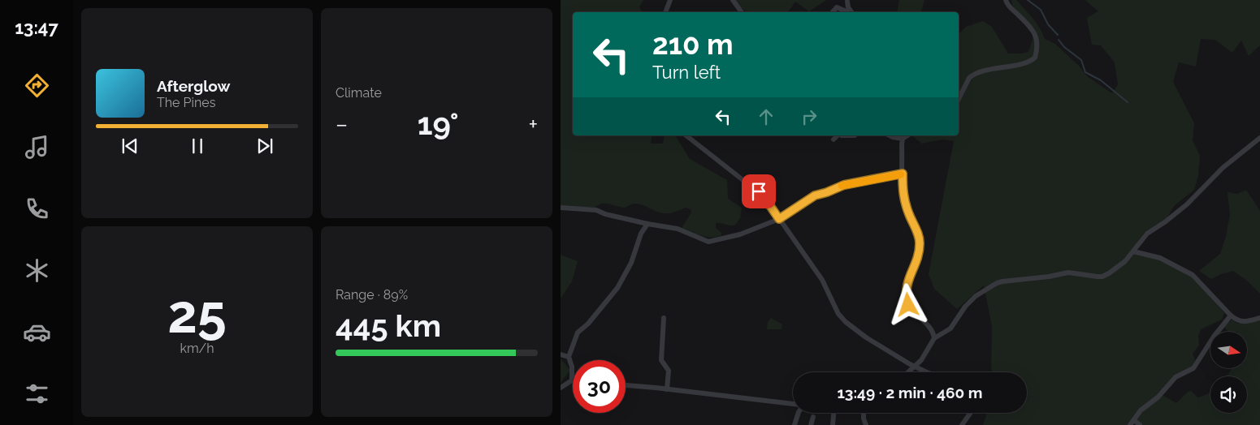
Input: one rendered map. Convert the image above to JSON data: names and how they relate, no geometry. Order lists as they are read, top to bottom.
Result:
{
  "north": "right",
  "page": {
    "tabs": "13:47",
    "tile": [
      "Climate",
      ["25", "km/h"],
      ["Range · 89%", "445 km"]
    ],
    "turn": ["210 m", "Turn left"],
    "song": ["Afterglow", "The Pines"],
    "heat": ["−", "19°", "+"],
    "limit": "30",
    "trip": "13:49 · 2 min · 460 m"
  }
}
